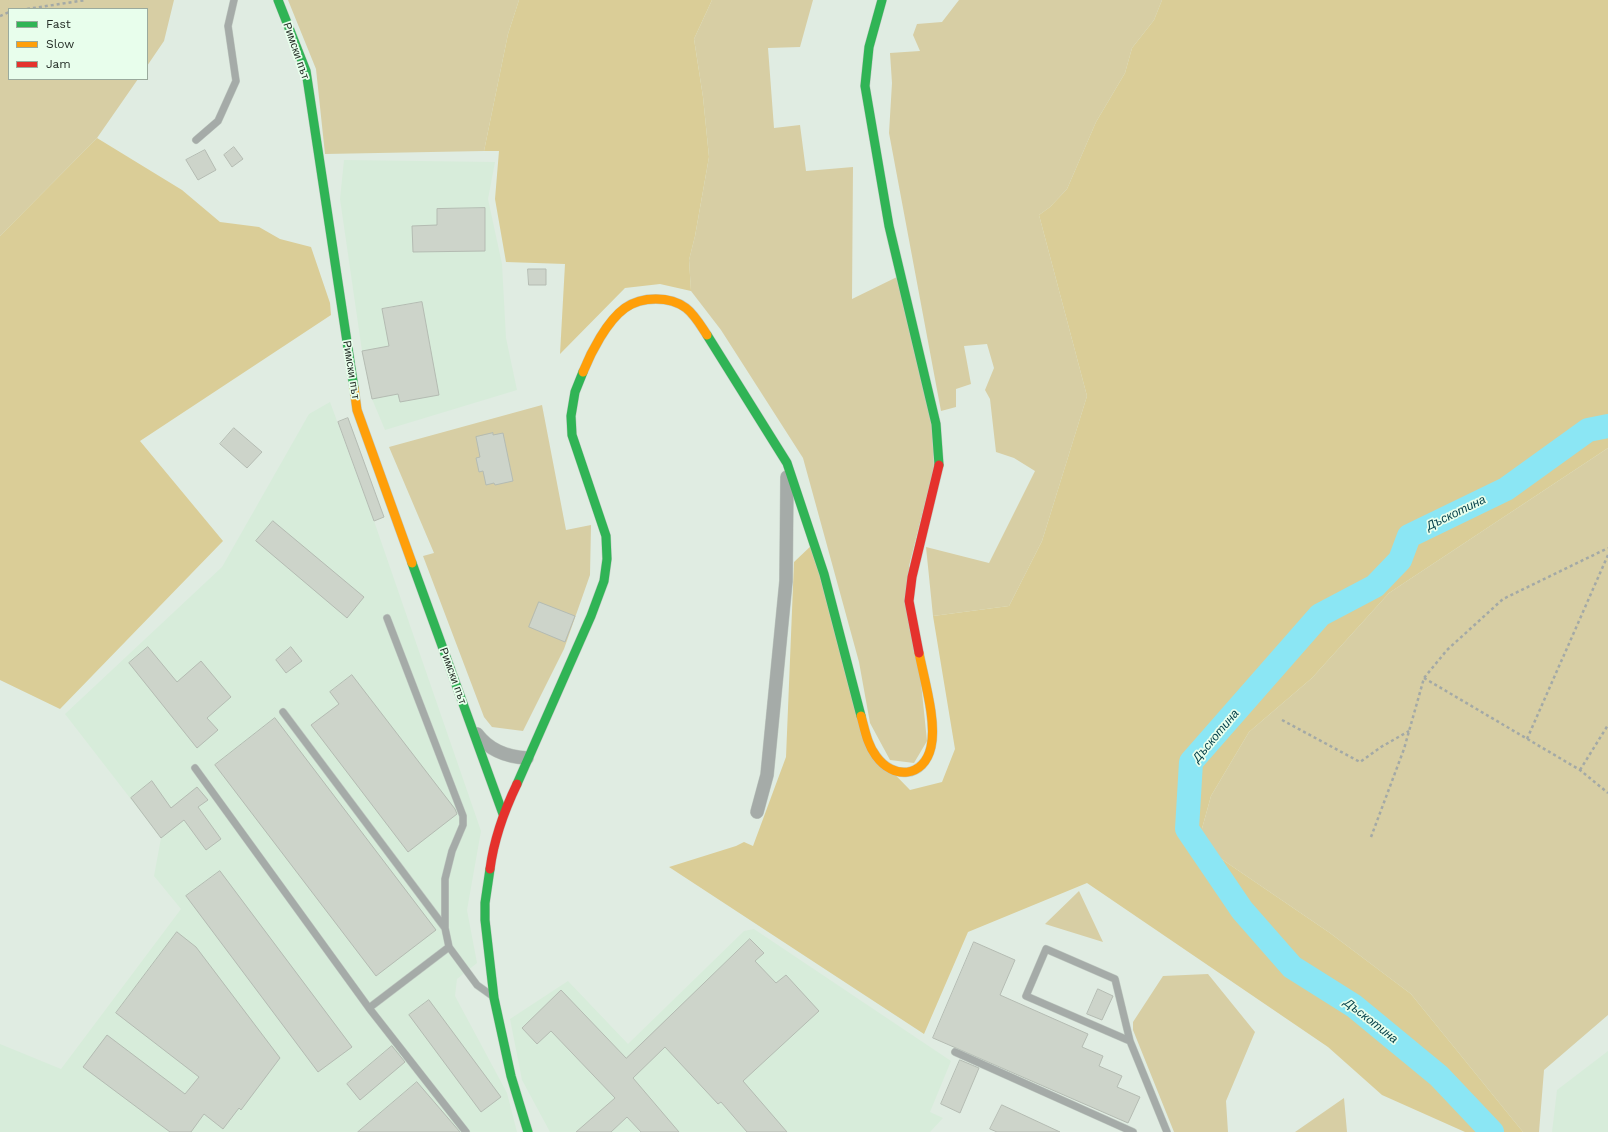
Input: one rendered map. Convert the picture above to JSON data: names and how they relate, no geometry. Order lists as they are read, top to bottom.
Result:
{
  "streets": {
    "street": ["Римски път"]
  },
  "water": ["Дъскотина"],
  "legend": ["Fast", "Slow", "Jam"]
}
